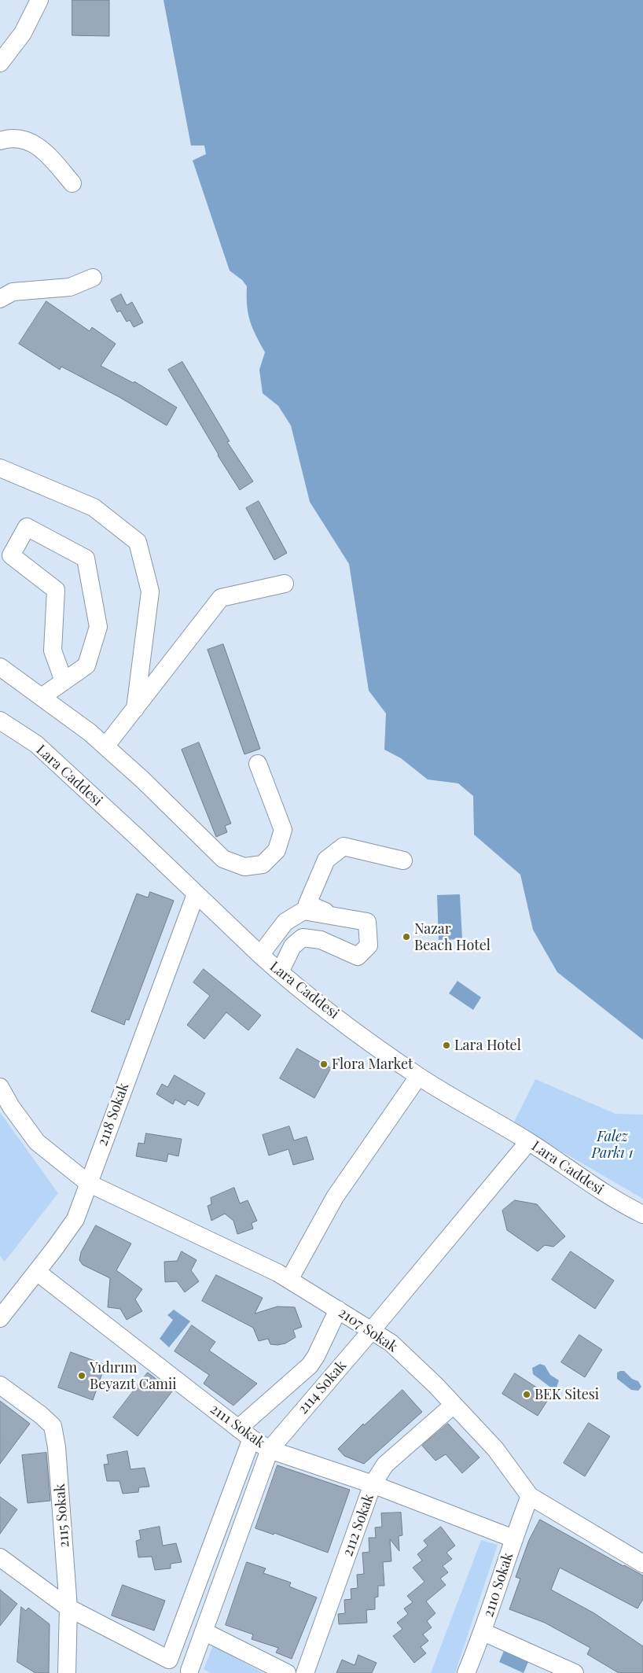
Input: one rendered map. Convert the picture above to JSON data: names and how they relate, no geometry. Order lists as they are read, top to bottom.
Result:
{
  "streets": {
    "street": [
      "Lara Caddesi",
      "2118 Sokak",
      "2107 Sokak",
      "2114 Sokak",
      "2111 Sokak",
      "2115 Sokak",
      "2112 Sokak",
      "2110 Sokak"
    ]
  },
  "crossings": [
    ["Lara Caddesi", "2118 Sokak"],
    ["Lara Caddesi", "2114 Sokak"],
    ["2118 Sokak", "2107 Sokak"],
    ["2118 Sokak", "2111 Sokak"],
    ["2107 Sokak", "2114 Sokak"],
    ["2107 Sokak", "2112 Sokak"],
    ["2107 Sokak", "2110 Sokak"],
    ["2114 Sokak", "2111 Sokak"],
    ["2111 Sokak", "2112 Sokak"],
    ["2111 Sokak", "2110 Sokak"]
  ],
  "parks": ["Falez Parkı 1"],
  "places": [
    "Nazar Beach Hotel",
    "Lara Hotel",
    "Flora Market",
    "Yıdırım Beyazıt Camii",
    "BEK Sitesi"
  ]
}
